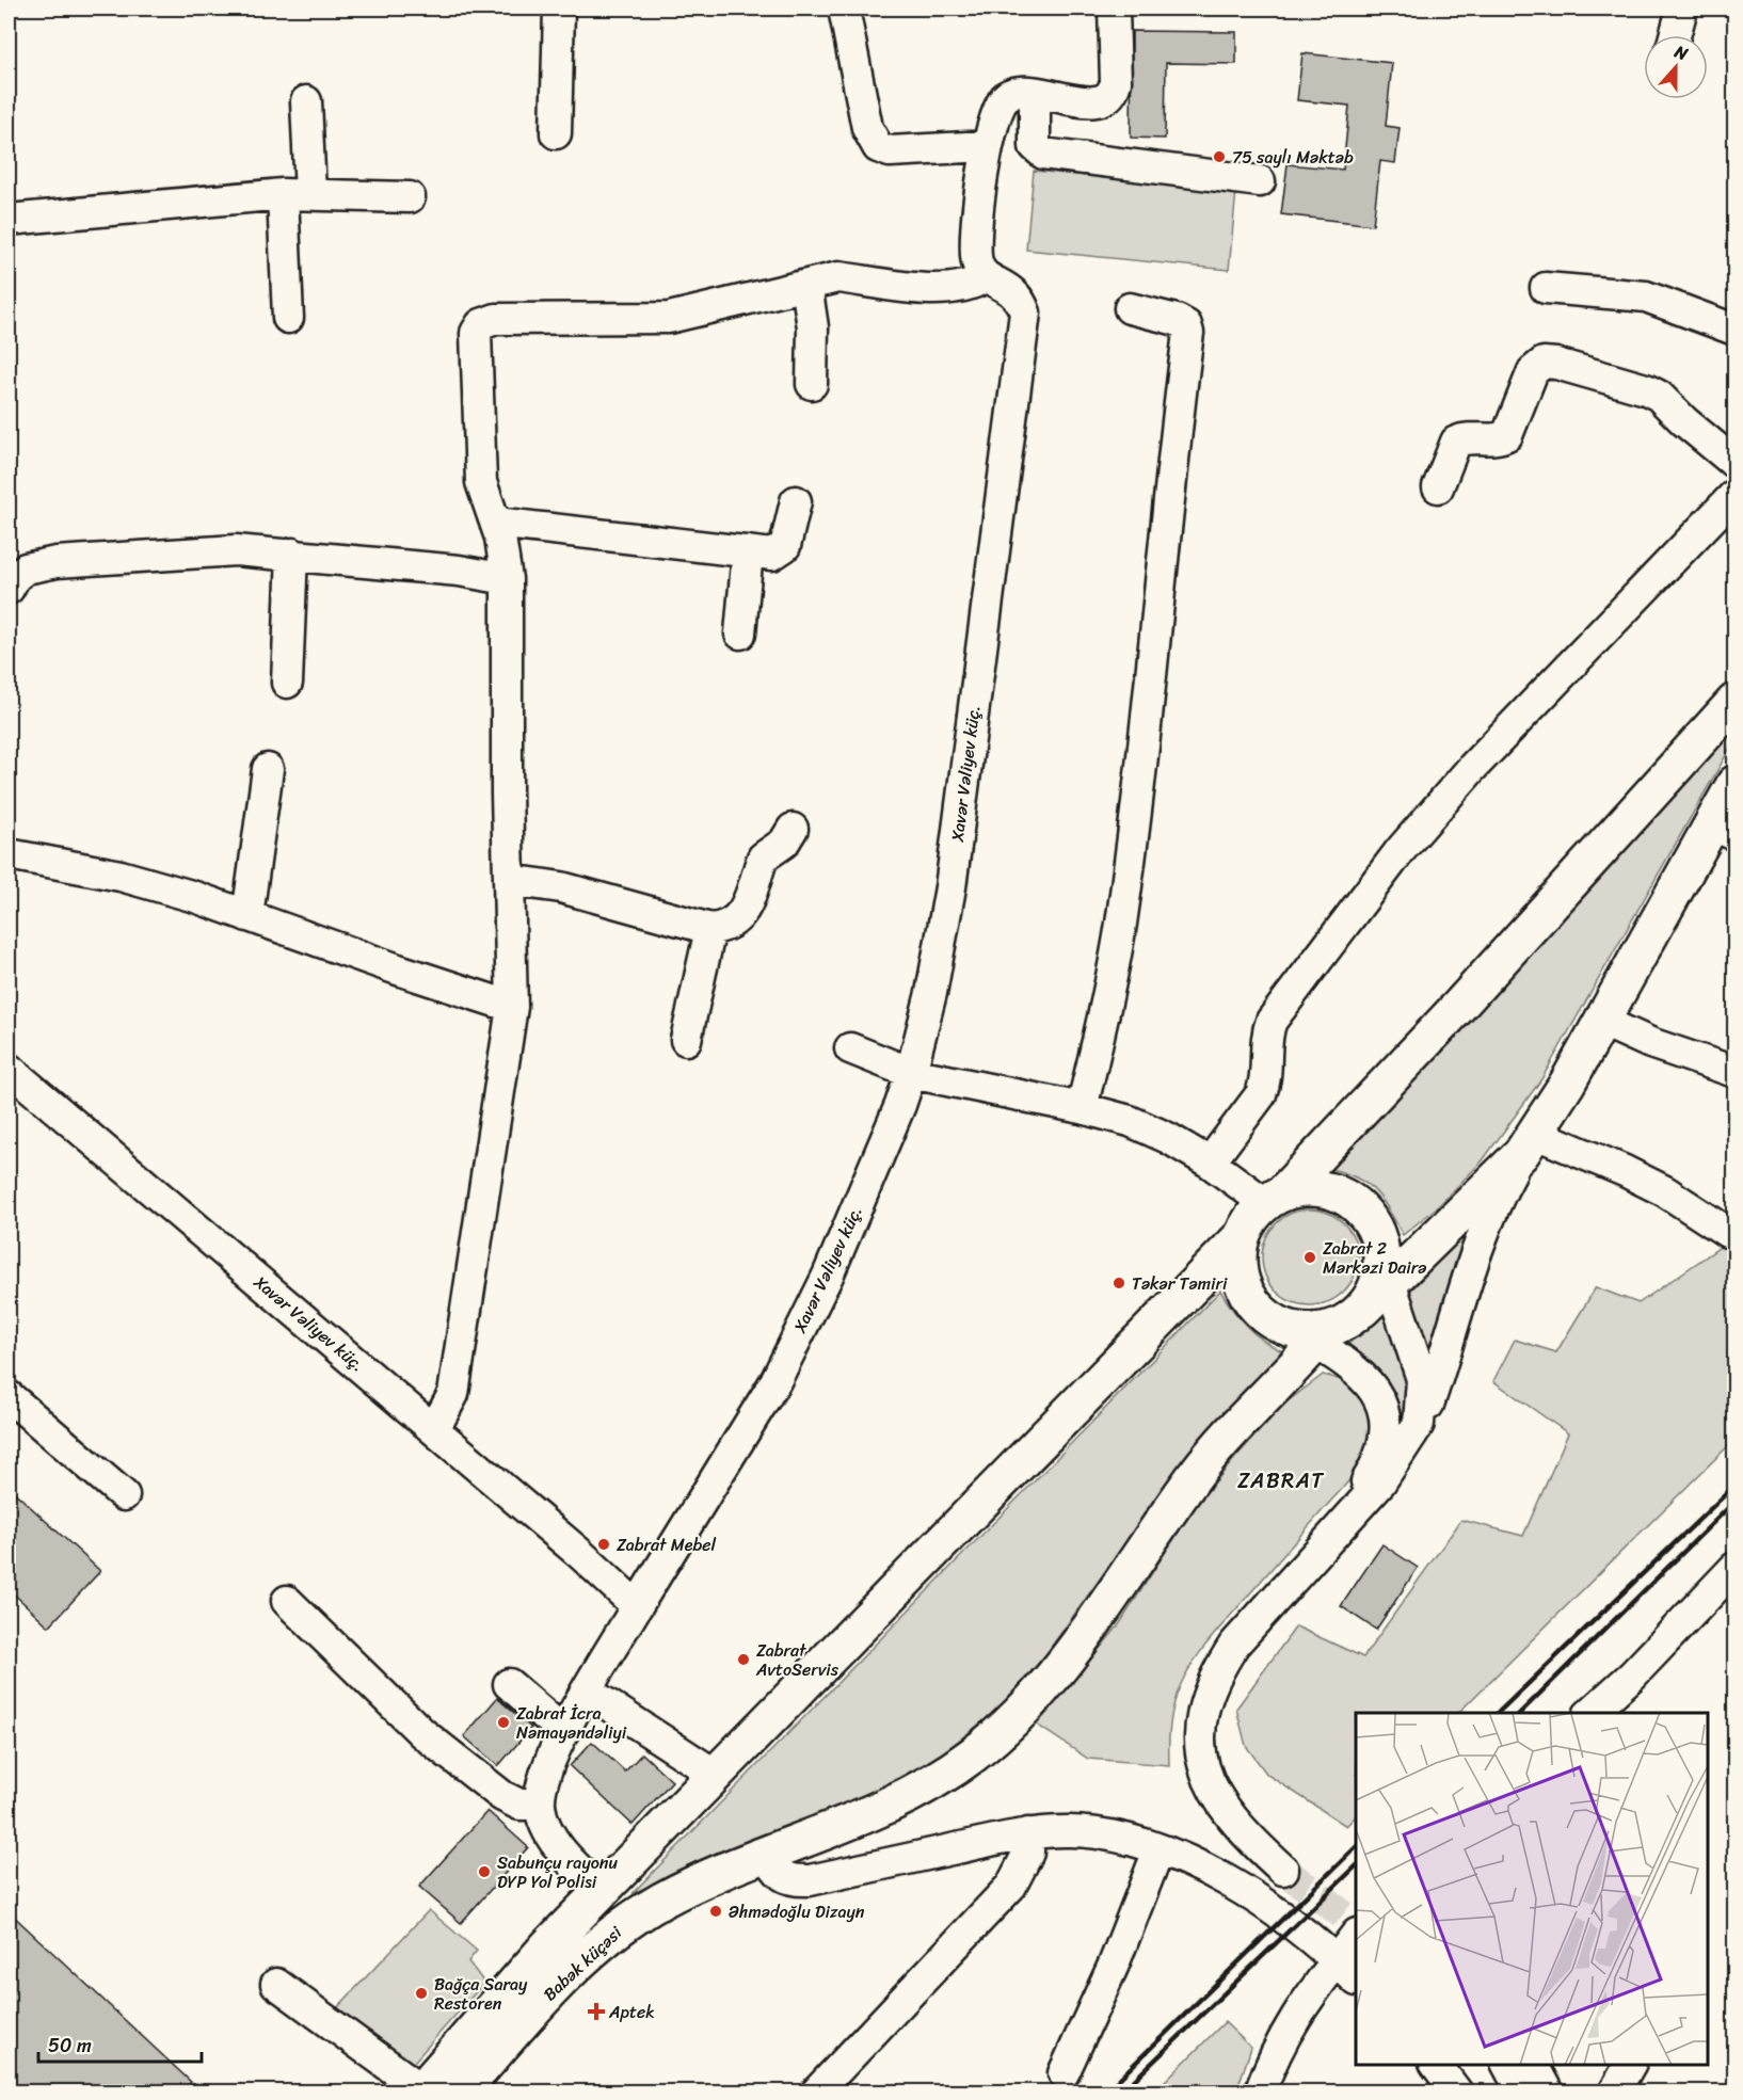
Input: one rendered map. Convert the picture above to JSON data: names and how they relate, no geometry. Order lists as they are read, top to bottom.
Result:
{
  "streets": {
    "main road": ["Babək küçəsi"],
    "street": ["Xavər Vəliyev küç."]
  },
  "districts": ["ZABRAT"],
  "places": {
    "other": [
      "75 saylı Məktəb",
      "Zabrat 2 Mərkəzi Dairə",
      "Təkər Təmiri",
      "Zabrat Mebel",
      "Zabrat AvtoServis",
      "Zabrat İcra Nəmayəndəliyi",
      "Sabunçu rayonu DYP Yol Polisi",
      "Əhmədoğlu Dizayn",
      "Bağça Saray Restoren"
    ],
    "health": ["Aptek"]
  },
  "scale_bar": "50 m",
  "north": "top"
}
